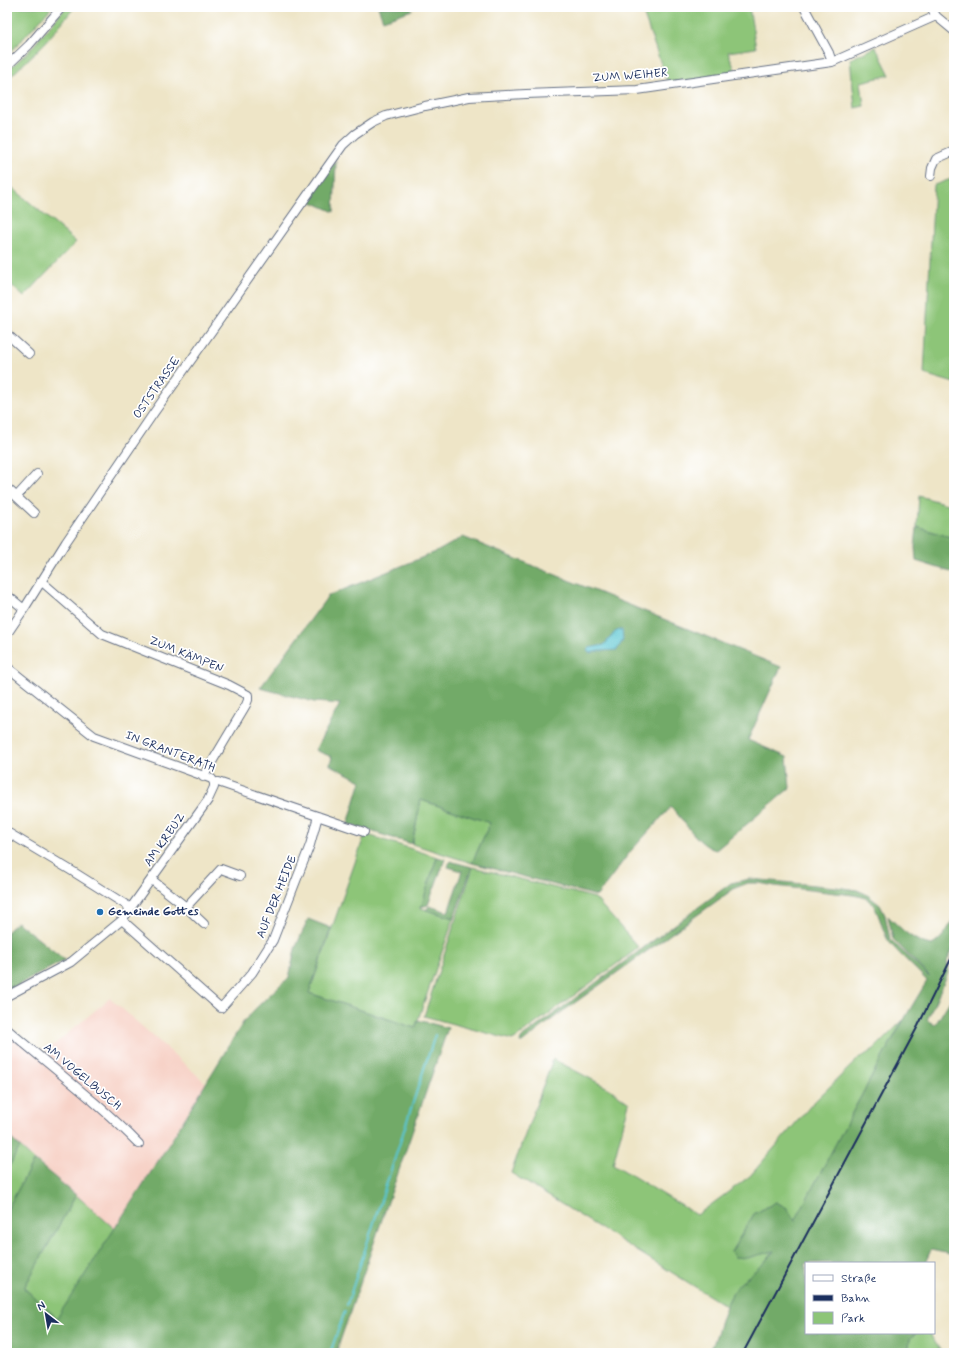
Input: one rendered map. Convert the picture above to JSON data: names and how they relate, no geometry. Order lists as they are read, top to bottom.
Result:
{
  "streets": {
    "street": [
      "ZUM WEIHER",
      "OSTSTRASSE",
      "ZUM KÄMPEN",
      "IN GRANTERATH",
      "AM KREUZ",
      "AUF DER HEIDE",
      "AM VOGELBUSCH"
    ]
  },
  "crossings": [
    ["ZUM WEIHER", "OSTSTRASSE"],
    ["OSTSTRASSE", "ZUM KÄMPEN"],
    ["ZUM KÄMPEN", "IN GRANTERATH"],
    ["IN GRANTERATH", "AM KREUZ"],
    ["IN GRANTERATH", "AUF DER HEIDE"]
  ],
  "places": ["Gemeinde Gottes"],
  "legend": ["Straße", "Bahn", "Park"],
  "north": "top left"
}
